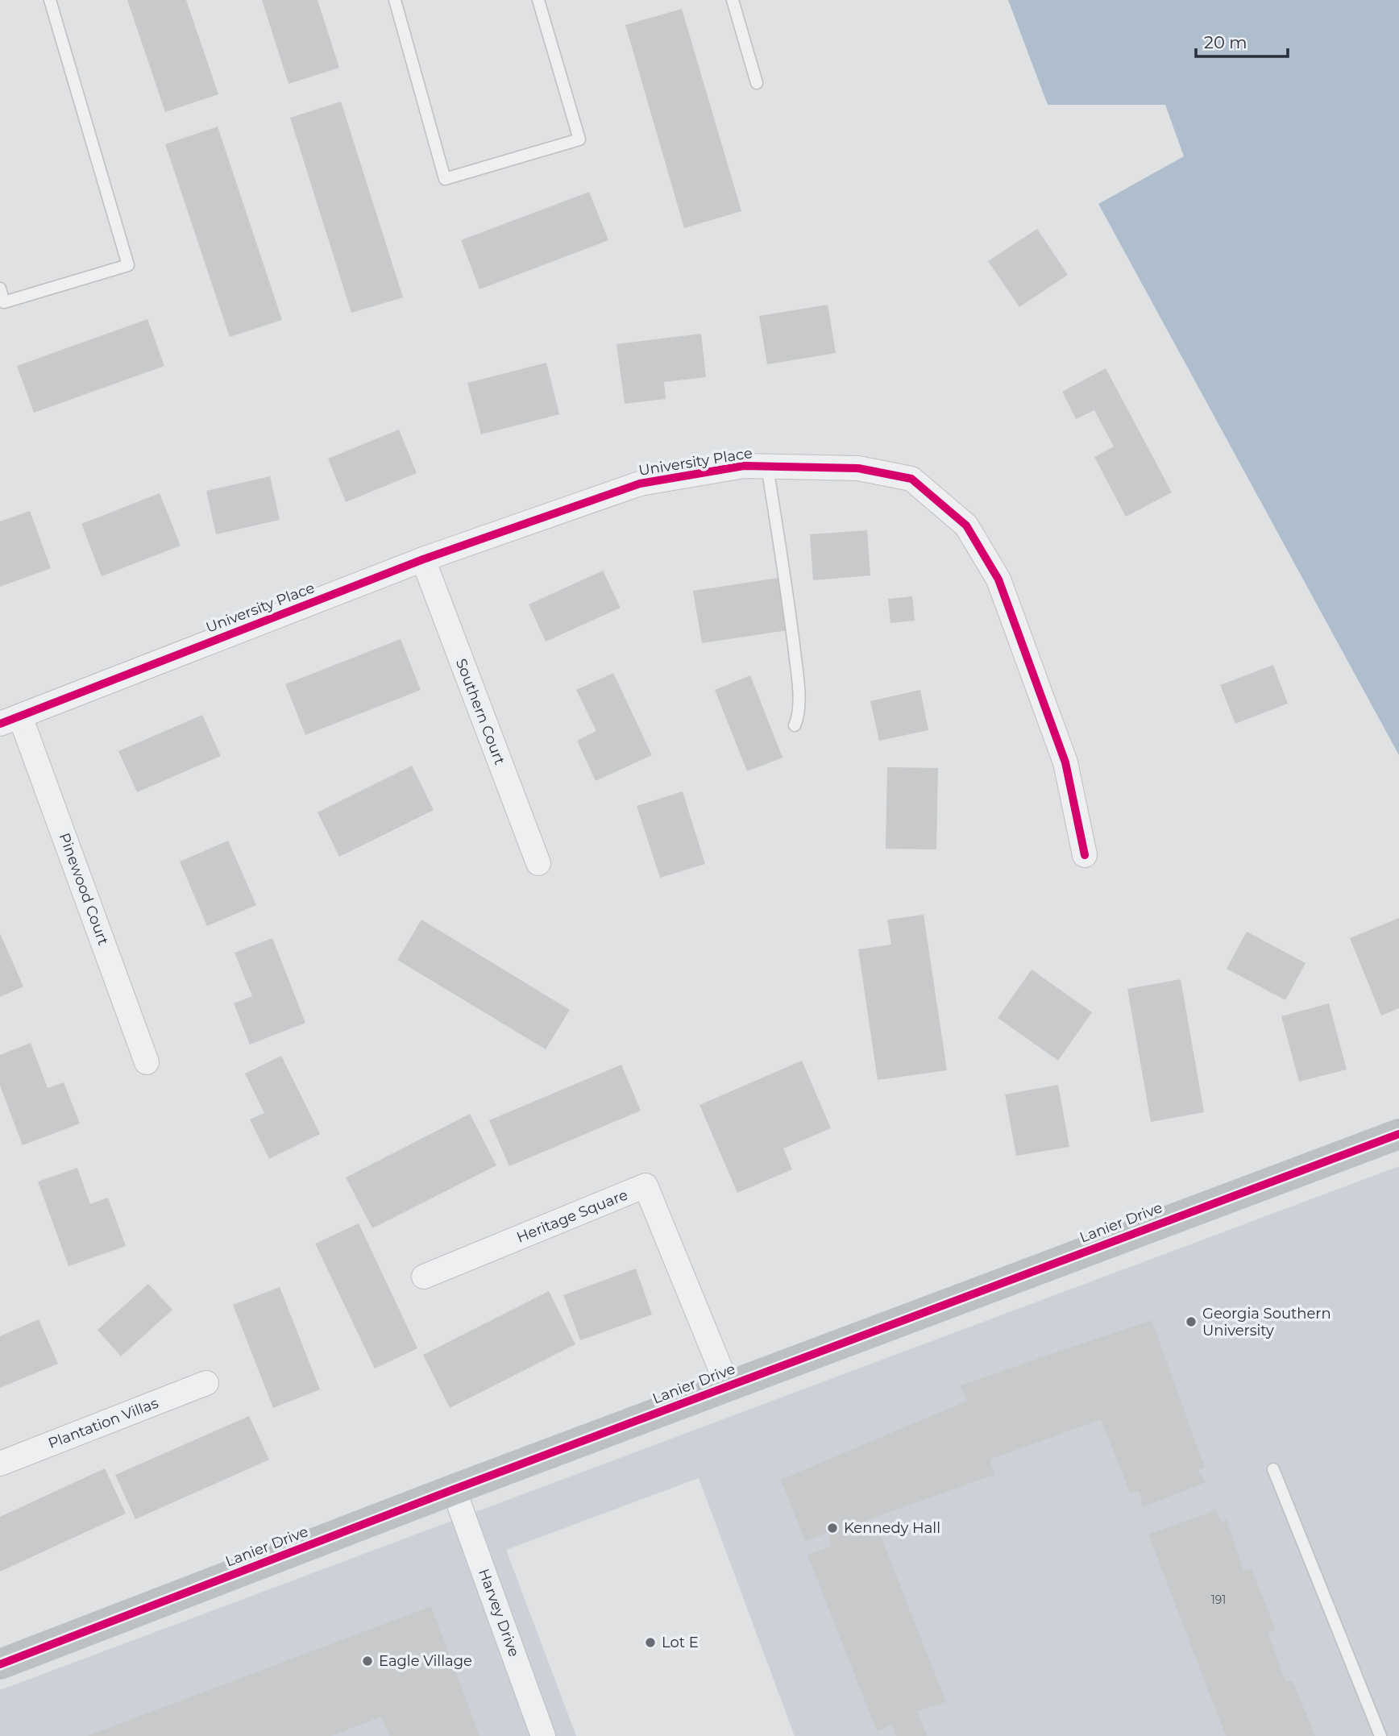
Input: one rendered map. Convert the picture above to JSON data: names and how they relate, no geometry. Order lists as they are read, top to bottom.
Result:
{
  "streets": {
    "street": [
      "University Place",
      "Southern Court",
      "Pinewood Court",
      "Heritage Square",
      "Lanier Drive",
      "Plantation Villas",
      "Harvey Drive"
    ]
  },
  "crossings": [
    ["University Place", "Southern Court"],
    ["University Place", "Pinewood Court"],
    ["Heritage Square", "Lanier Drive"],
    ["Lanier Drive", "Harvey Drive"]
  ],
  "places": [
    "Georgia Southern University",
    "Kennedy Hall",
    "Lot E",
    "Eagle Village"
  ],
  "house_numbers": ["191"],
  "scale_bar": "20 m"
}
